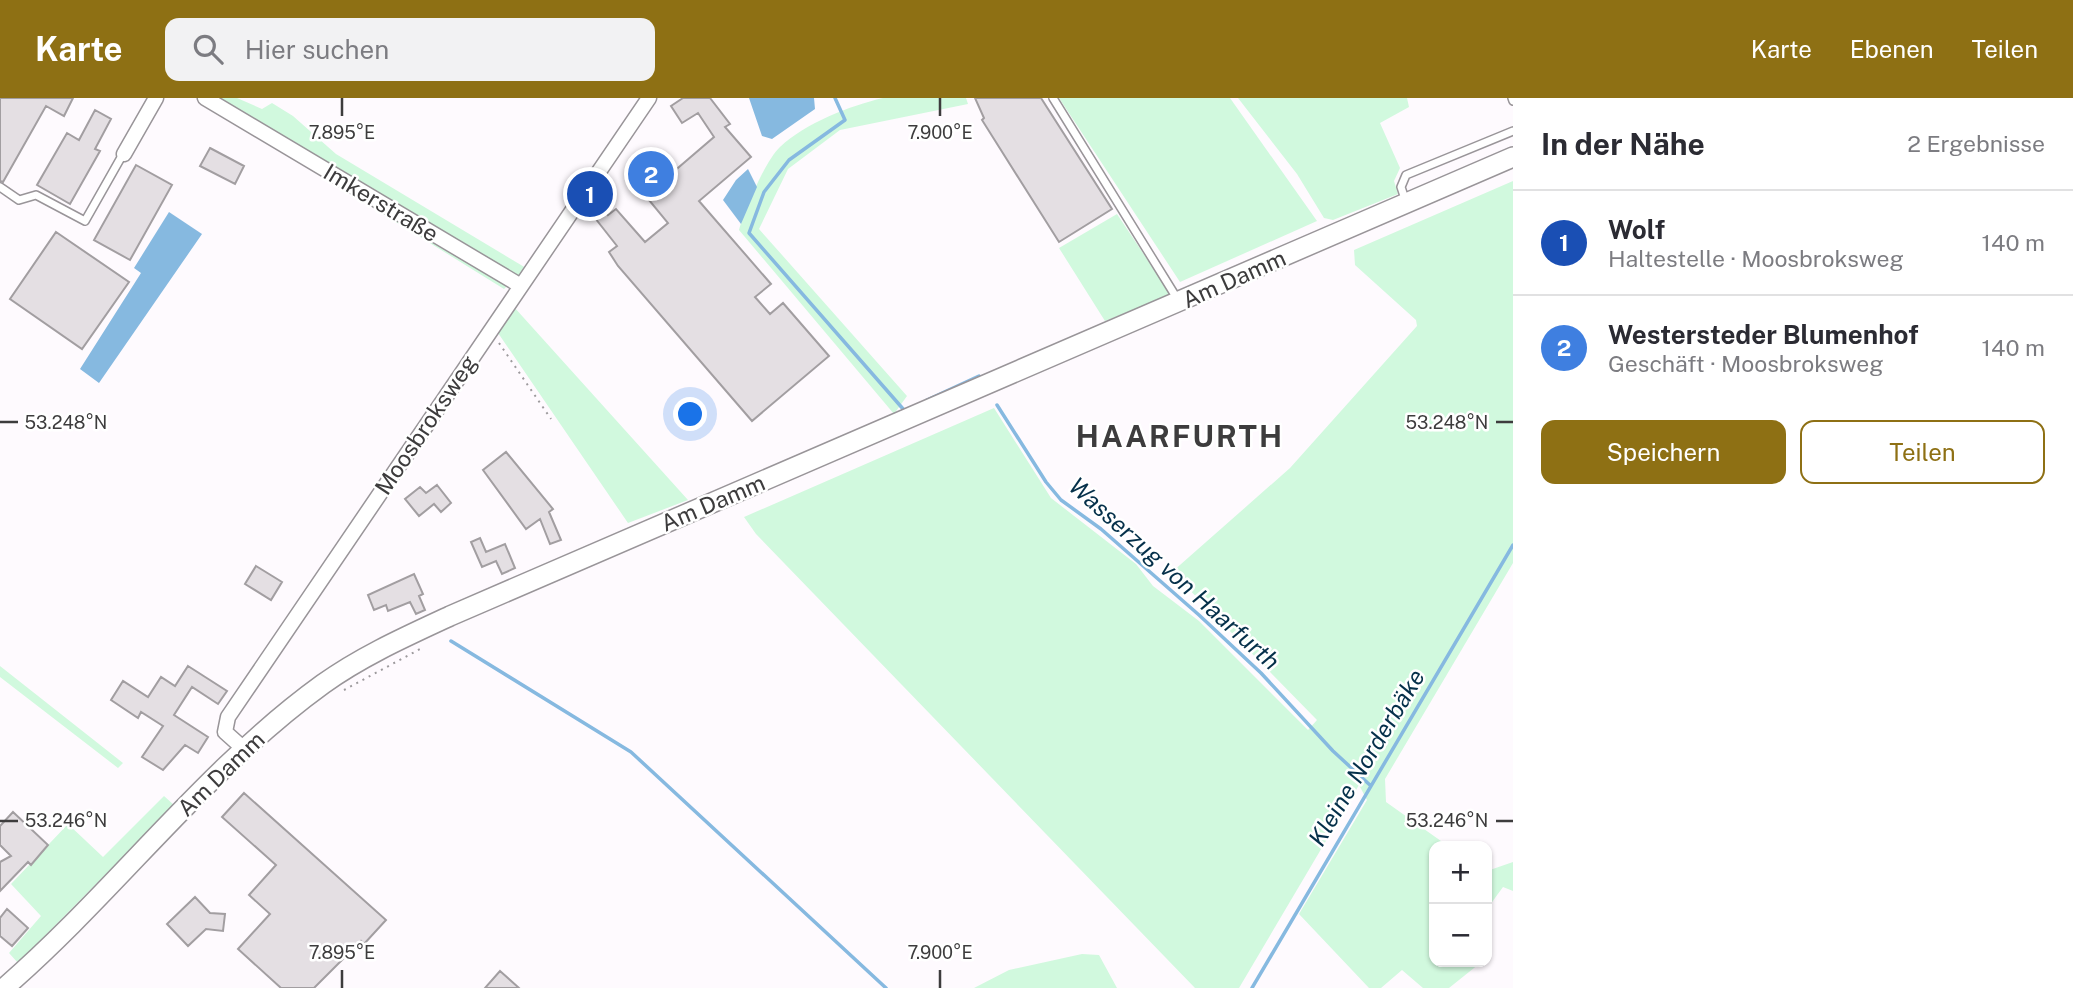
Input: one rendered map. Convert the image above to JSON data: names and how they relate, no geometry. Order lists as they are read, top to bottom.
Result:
{
  "streets": {
    "main road": ["Am Damm"],
    "street": ["Imkerstraße", "Moosbroksweg"]
  },
  "crossings": [
    ["Imkerstraße", "Moosbroksweg"],
    ["Am Damm", "Moosbroksweg"]
  ],
  "districts": ["HAARFURTH"],
  "water": ["Wasserzug von Haarfurth", "Kleine Norderbäke"],
  "page": {
    "header": "Karte",
    "search": "Hier suchen",
    "nav": ["Karte", "Ebenen", "Teilen"],
    "heading": ["In der Nähe", "2 Ergebnisse"],
    "pins": ["2", "1"],
    "list": [
      {
        "mark": "1",
        "name": "Wolf",
        "note": "Haltestelle · Moosbroksweg",
        "value": "140 m"
      },
      {
        "mark": "2",
        "name": "Westersteder Blumenhof",
        "note": "Geschäft · Moosbroksweg",
        "value": "140 m"
      }
    ],
    "buttons": ["Speichern", "Teilen"],
    "map_buttons": ["+", "−"]
  },
  "coordinates": [
    "7.895°E",
    "7.900°E",
    "53.248°N",
    "53.246°N"
  ]
}
